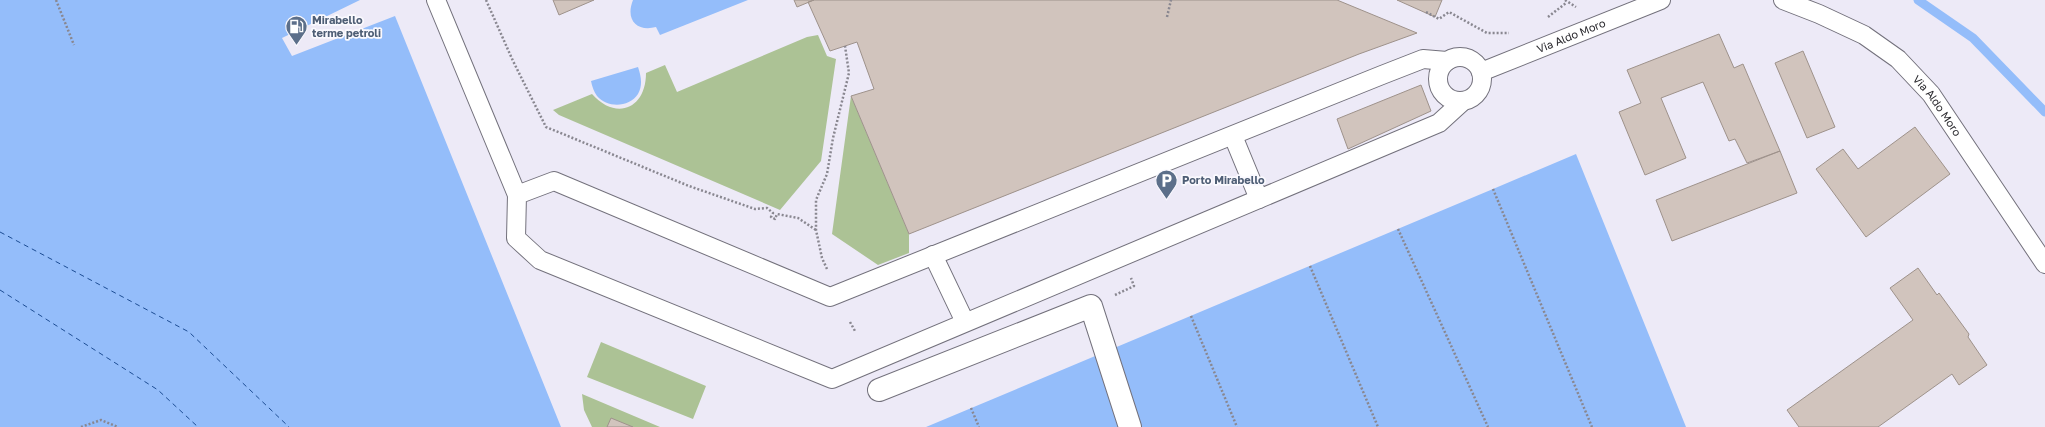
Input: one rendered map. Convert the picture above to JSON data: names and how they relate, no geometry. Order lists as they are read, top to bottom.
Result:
{
  "streets": {
    "lane": ["Via Aldo Moro"]
  },
  "places": {
    "fuel station": ["Mirabello terme petroli"],
    "parking": ["Porto Mirabello"]
  }
}
